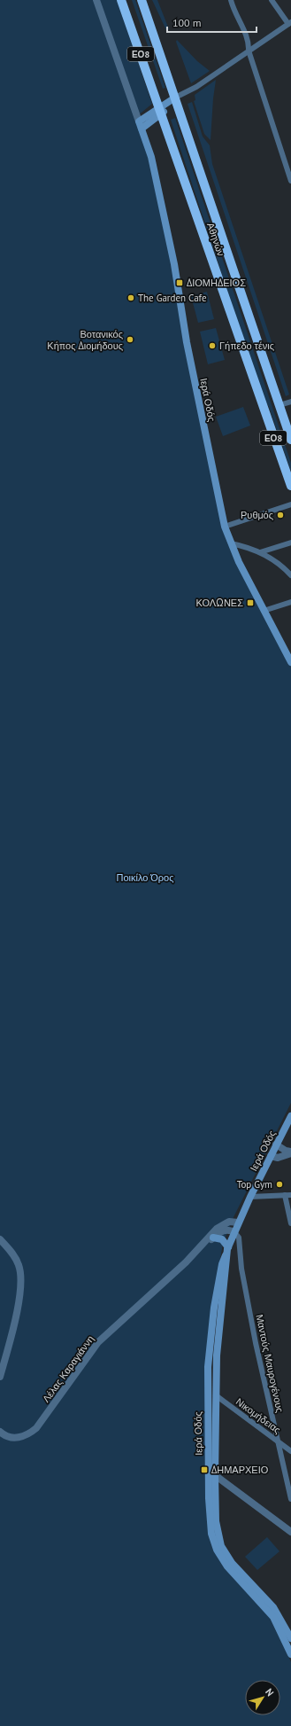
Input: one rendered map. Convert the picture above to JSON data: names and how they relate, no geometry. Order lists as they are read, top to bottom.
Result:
{
  "streets": {
    "highway": ["ΕΟ8", "Αθηνών"],
    "main road": ["Ιερά Οδός"],
    "street": ["Μαντούς Μαυρογένους", "Λέλας Καραγιάννη", "Νικομήδειας"]
  },
  "crossings": [
    ["Ιερά Οδός", "Μαντούς Μαυρογένους"],
    ["Ιερά Οδός", "Λέλας Καραγιάννη"],
    ["Ιερά Οδός", "Νικομήδειας"],
    ["Μαντούς Μαυρογένους", "Λέλας Καραγιάννη"],
    ["Μαντούς Μαυρογένους", "Νικομήδειας"]
  ],
  "parks": ["Ποικίλο Όρος"],
  "places": {
    "transit": ["ΔΙΟΜΗΔΕΙΟΣ", "ΚΟΛΩΝΕΣ", "ΔΗΜΑΡΧΕΙΟ"],
    "other": [
      "The Garden Cafe",
      "Βοτανικός Κήπος Διομήδους",
      "Γήπεδο τένις",
      "Ρυθμός",
      "Top Gym"
    ]
  },
  "scale_bar": "100 m",
  "north": "top right"
}
